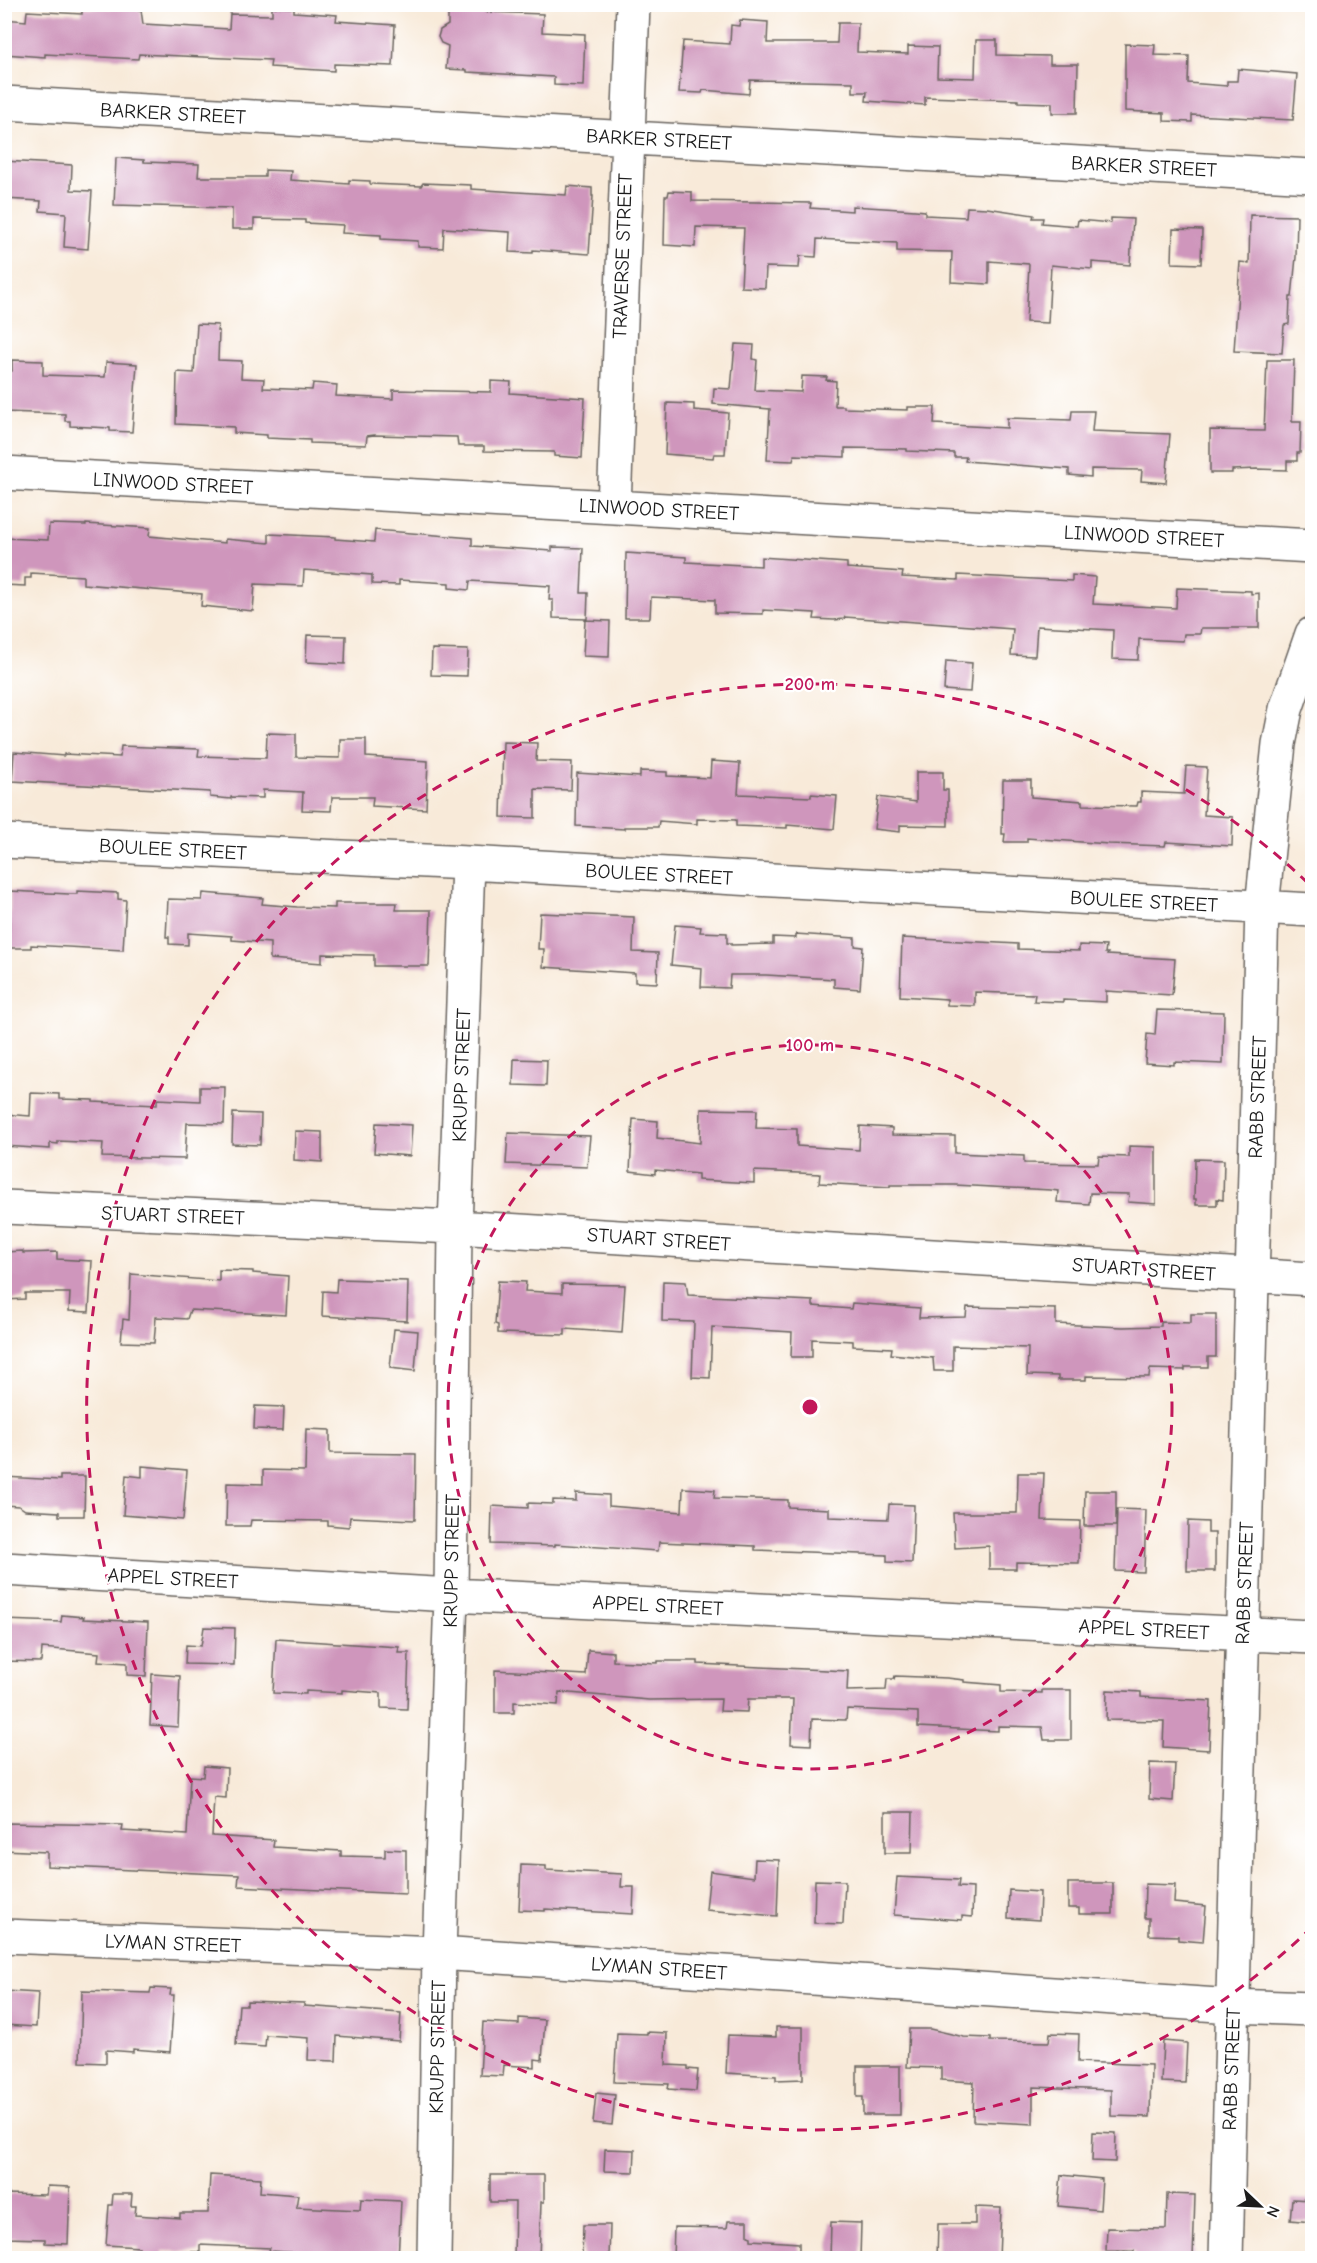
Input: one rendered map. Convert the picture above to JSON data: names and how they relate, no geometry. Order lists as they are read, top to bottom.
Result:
{
  "streets": {
    "street": [
      "BARKER STREET",
      "TRAVERSE STREET",
      "LINWOOD STREET",
      "BOULEE STREET",
      "KRUPP STREET",
      "RABB STREET",
      "STUART STREET",
      "APPEL STREET",
      "LYMAN STREET"
    ]
  },
  "crossings": [
    ["BARKER STREET", "TRAVERSE STREET"],
    ["TRAVERSE STREET", "LINWOOD STREET"],
    ["BOULEE STREET", "KRUPP STREET"],
    ["BOULEE STREET", "RABB STREET"],
    ["KRUPP STREET", "STUART STREET"],
    ["KRUPP STREET", "APPEL STREET"],
    ["KRUPP STREET", "LYMAN STREET"],
    ["RABB STREET", "STUART STREET"],
    ["RABB STREET", "APPEL STREET"],
    ["RABB STREET", "LYMAN STREET"]
  ],
  "north": "bottom right",
  "rings": ["200 m", "100 m"]
}
